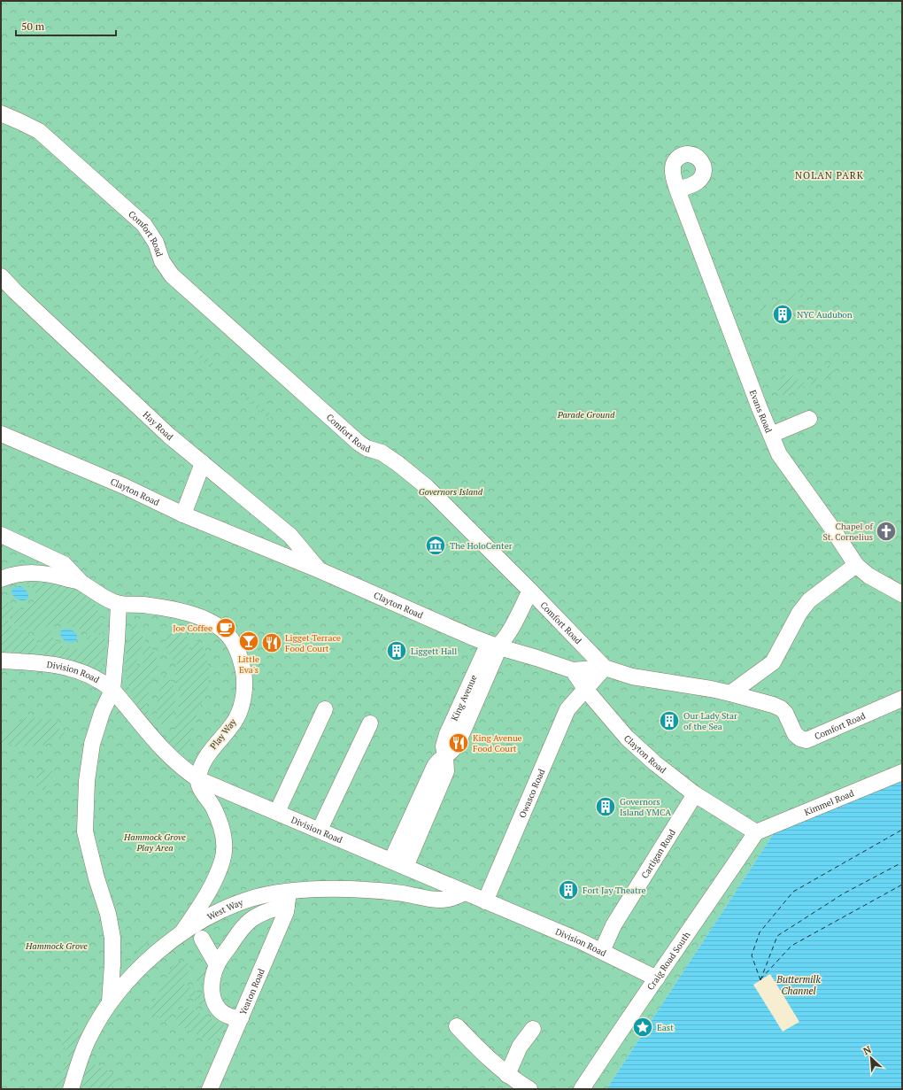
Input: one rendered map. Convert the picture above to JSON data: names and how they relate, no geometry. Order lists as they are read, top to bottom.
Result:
{
  "streets": {
    "street": [
      "Comfort Road",
      "Evans Road",
      "Hay Road",
      "Clayton Road",
      "Division Road",
      "King Avenue",
      "Play Way",
      "Owasco Road",
      "Kimmel Road",
      "Cartigan Road",
      "West Way",
      "Craig Road South",
      "Yeaton Road"
    ]
  },
  "crossings": [
    ["Comfort Road", "King Avenue"],
    ["Comfort Road", "Owasco Road"],
    ["Hay Road", "Clayton Road"],
    ["Clayton Road", "King Avenue"],
    ["Clayton Road", "Owasco Road"],
    ["Clayton Road", "Kimmel Road"],
    ["Clayton Road", "Cartigan Road"],
    ["Clayton Road", "Craig Road South"],
    ["Division Road", "King Avenue"],
    ["Division Road", "Play Way"],
    ["Division Road", "Owasco Road"],
    ["Division Road", "Cartigan Road"],
    ["Division Road", "West Way"],
    ["Division Road", "Craig Road South"],
    ["Kimmel Road", "Craig Road South"],
    ["West Way", "Yeaton Road"]
  ],
  "districts": ["NOLAN PARK"],
  "water": ["Buttermilk Channel"],
  "parks": [
    "Parade Ground",
    "Governors Island",
    "Hammock Grove Play Area",
    "Hammock Grove"
  ],
  "places": {
    "building": [
      "NYC Audubon",
      "Liggett Hall",
      "Our Lady Star of the Sea",
      "Governors Island YMCA",
      "Fort Jay Theatre"
    ],
    "church": ["Chapel of St. Cornelius"],
    "museum": ["The HoloCenter"],
    "cafe": ["Joe Coffee"],
    "bar": ["Little Eva's"],
    "restaurant": ["Ligget Terrace Food Court", "King Avenue Food Court"],
    "place": ["East"]
  },
  "scale_bar": "50 m",
  "north": "top left"
}
